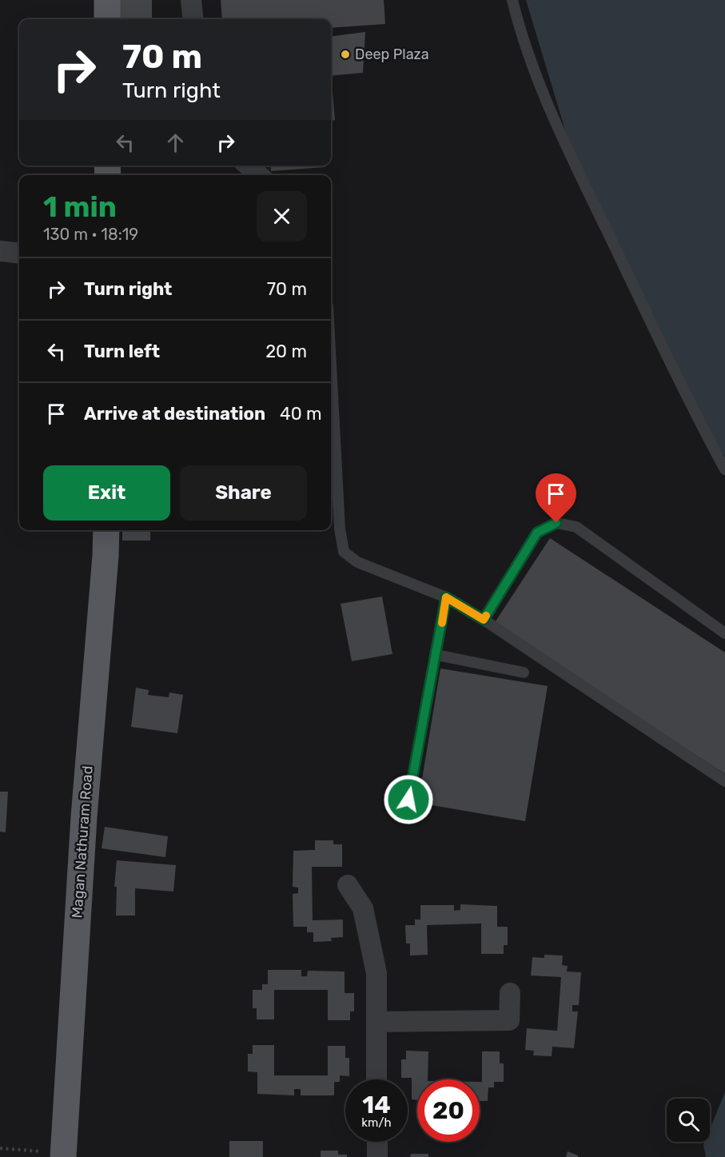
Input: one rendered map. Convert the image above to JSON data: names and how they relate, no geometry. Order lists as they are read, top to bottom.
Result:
{
  "streets": {
    "main road": ["Magan Nathuram Road"]
  },
  "places": ["Deep Plaza"],
  "page": {
    "turn": ["70 m", "Turn right"],
    "heading": ["1 min", "130 m · 18:19"],
    "list": [
      {
        "name": "Turn right",
        "value": "70 m"
      },
      {
        "name": "Turn left",
        "value": "20 m"
      },
      {
        "name": "Arrive at destination",
        "value": "40 m"
      }
    ],
    "buttons": ["Exit", "Share"],
    "speed": "14 km/h",
    "limit": "20"
  }
}
